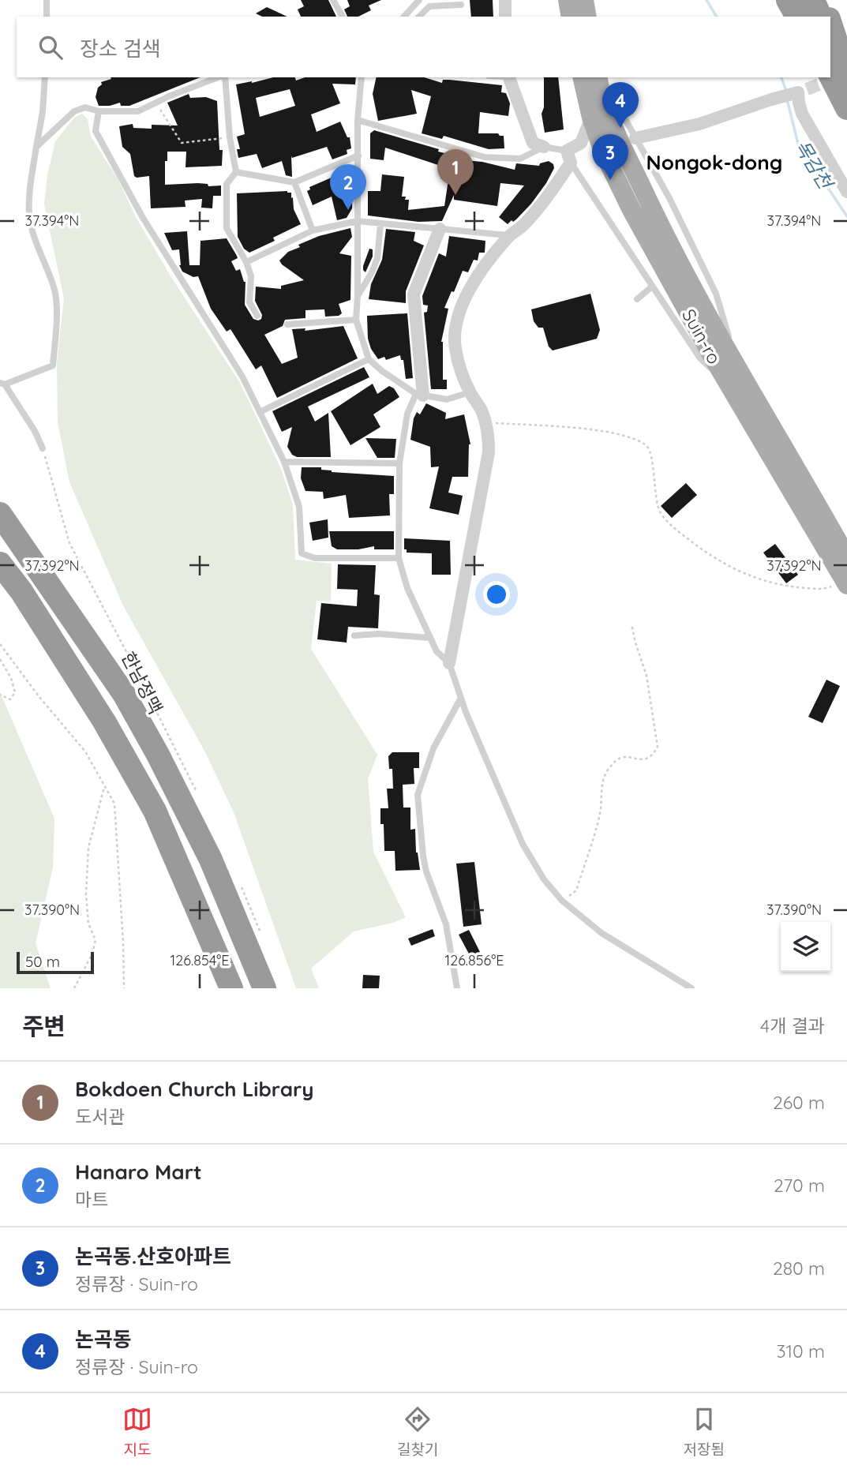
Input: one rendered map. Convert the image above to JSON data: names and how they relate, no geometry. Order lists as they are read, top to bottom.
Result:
{
  "streets": {
    "main road": ["Suin-ro"],
    "path": ["한남정맥"]
  },
  "districts": ["Nongok-dong"],
  "water": ["목감천"],
  "scale_bar": "50 m",
  "page": {
    "search": "장소 검색",
    "pins": [
      "4",
      "3",
      "1",
      "2"
    ],
    "scale": "50 m",
    "heading": ["주변", "4개 결과"],
    "list": [
      {
        "mark": "1",
        "name": "Bokdoen Church Library",
        "note": "도서관",
        "value": "260 m"
      },
      {
        "mark": "2",
        "name": "Hanaro Mart",
        "note": "마트",
        "value": "270 m"
      },
      {
        "mark": "3",
        "name": "논곡동.산호아파트",
        "note": "정류장 · Suin-ro",
        "value": "280 m"
      },
      {
        "mark": "4",
        "name": "논곡동",
        "note": "정류장 · Suin-ro",
        "value": "310 m"
      }
    ],
    "nav": ["지도", "길찾기", "저장됨"]
  },
  "coordinates": [
    "37.394°N",
    "37.392°N",
    "37.390°N",
    "126.854°E",
    "126.856°E"
  ]
}
